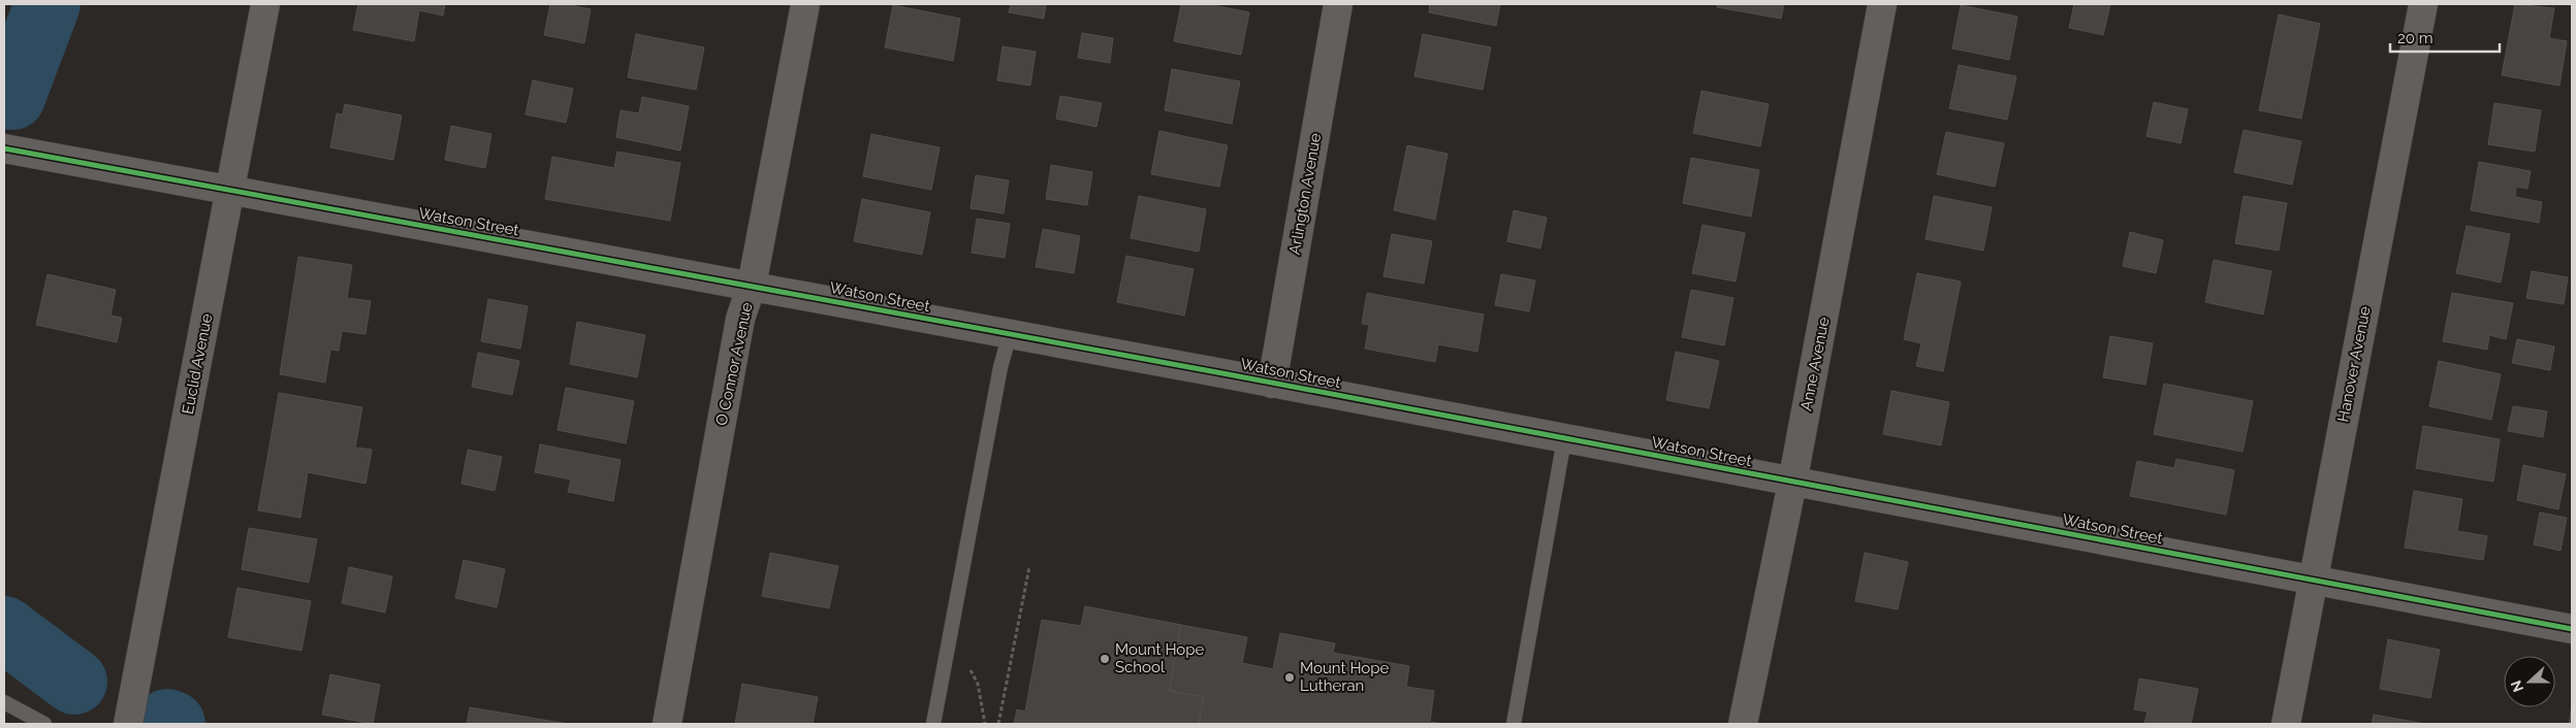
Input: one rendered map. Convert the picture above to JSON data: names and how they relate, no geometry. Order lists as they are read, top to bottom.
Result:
{
  "streets": {
    "street": [
      "Arlington Avenue",
      "Watson Street",
      "Euclid Avenue",
      "O Connor Avenue",
      "Anne Avenue",
      "Hanover Avenue"
    ]
  },
  "crossings": [
    ["Arlington Avenue", "Watson Street"],
    ["Watson Street", "Euclid Avenue"],
    ["Watson Street", "O Connor Avenue"],
    ["Watson Street", "Anne Avenue"],
    ["Watson Street", "Hanover Avenue"]
  ],
  "places": ["Mount Hope School", "Mount Hope Lutheran"],
  "scale_bar": "20 m",
  "north": "left"
}
